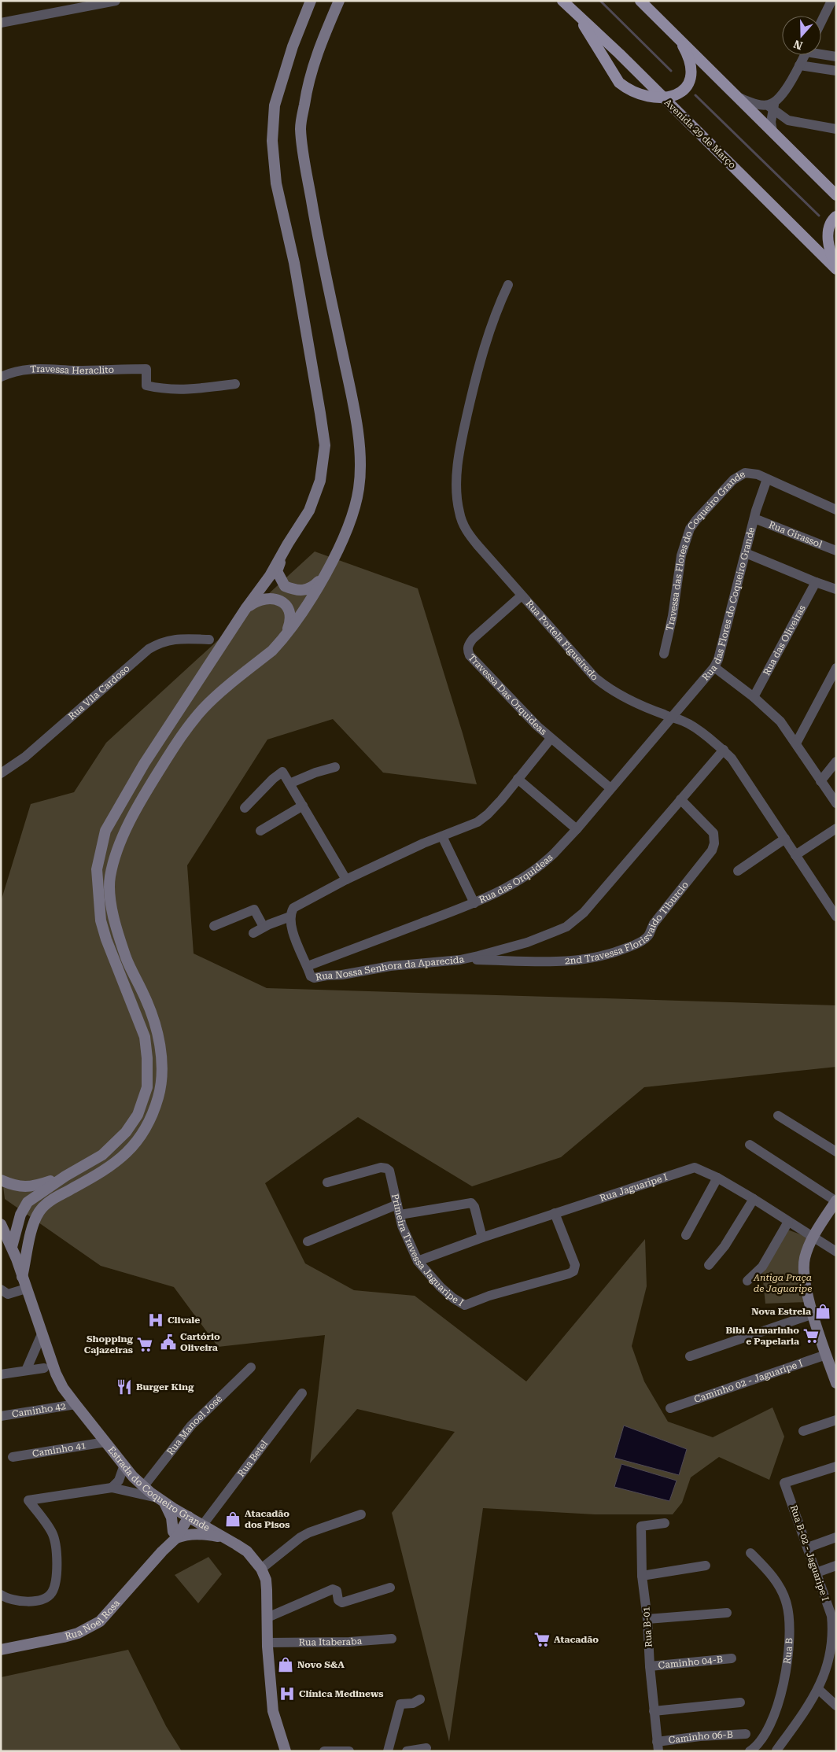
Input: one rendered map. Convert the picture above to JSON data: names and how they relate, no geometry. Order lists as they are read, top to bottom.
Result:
{
  "streets": {
    "main road": ["Avenida 29 de Março", "Estrada do Coqueiro Grande", "Rua Noel Rosa"],
    "street": [
      "Travessa Heraclito",
      "Rua Girassol",
      "Travessa das Flores do Coqueiro Grande",
      "Rua das Flores do Coqueiro Grande",
      "Rua Portela Figueiredo",
      "Rua das Oliveiras",
      "Rua Vila Cardoso",
      "Travessa Das Orquideas",
      "Rua das Orquideas",
      "2nd Travessa Florisvaido Tiburcio",
      "Rua Nossa Senhora da Aparecida",
      "Rua Jaguaripe I",
      "Primeira Travessa Jaguaripe I",
      "Caminho 02 - Jaguaripe I",
      "Caminho 42",
      "Rua Manoel José",
      "Caminho 41",
      "Rua Betel",
      "Rua B-02 - Jaguaripe I",
      "Rua B-01",
      "Rua Itaberaba",
      "Rua B",
      "Caminho 04-B",
      "Caminho 06-B"
    ]
  },
  "crossings": [
    ["Rua Girassol", "Rua das Flores do Coqueiro Grande"],
    ["Travessa das Flores do Coqueiro Grande", "Rua das Flores do Coqueiro Grande"],
    ["Rua das Flores do Coqueiro Grande", "Rua Portela Figueiredo"],
    ["Rua das Flores do Coqueiro Grande", "Rua das Orquideas"],
    ["Rua Portela Figueiredo", "Travessa Das Orquideas"],
    ["Rua Portela Figueiredo", "Rua das Orquideas"],
    ["Rua Portela Figueiredo", "Rua Nossa Senhora da Aparecida"],
    ["Travessa Das Orquideas", "Rua das Orquideas"],
    ["Rua das Orquideas", "Rua Nossa Senhora da Aparecida"],
    ["2nd Travessa Florisvaido Tiburcio", "Rua Nossa Senhora da Aparecida"],
    ["Rua Jaguaripe I", "Primeira Travessa Jaguaripe I"],
    ["Caminho 42", "Estrada do Coqueiro Grande"],
    ["Rua Manoel José", "Estrada do Coqueiro Grande"],
    ["Caminho 41", "Estrada do Coqueiro Grande"],
    ["Rua Betel", "Estrada do Coqueiro Grande"],
    ["Estrada do Coqueiro Grande", "Rua Noel Rosa"],
    ["Estrada do Coqueiro Grande", "Rua Itaberaba"],
    ["Rua B-01", "Caminho 04-B"],
    ["Rua B-01", "Caminho 06-B"]
  ],
  "parks": ["Antiga Praça de Jaguaripe"],
  "places": {
    "shop": ["Nova Estrela", "Atacadão dos Pisos", "Novo S&A"],
    "hospital": ["Clivale", "Clínica Medinews"],
    "supermarket": ["Bibi Armarinho e Papelaria", "Shopping Cajazeiras", "Atacadão"],
    "public building": ["Cartório Oliveira"],
    "restaurant": ["Burger King"]
  },
  "north": "bottom"
}
